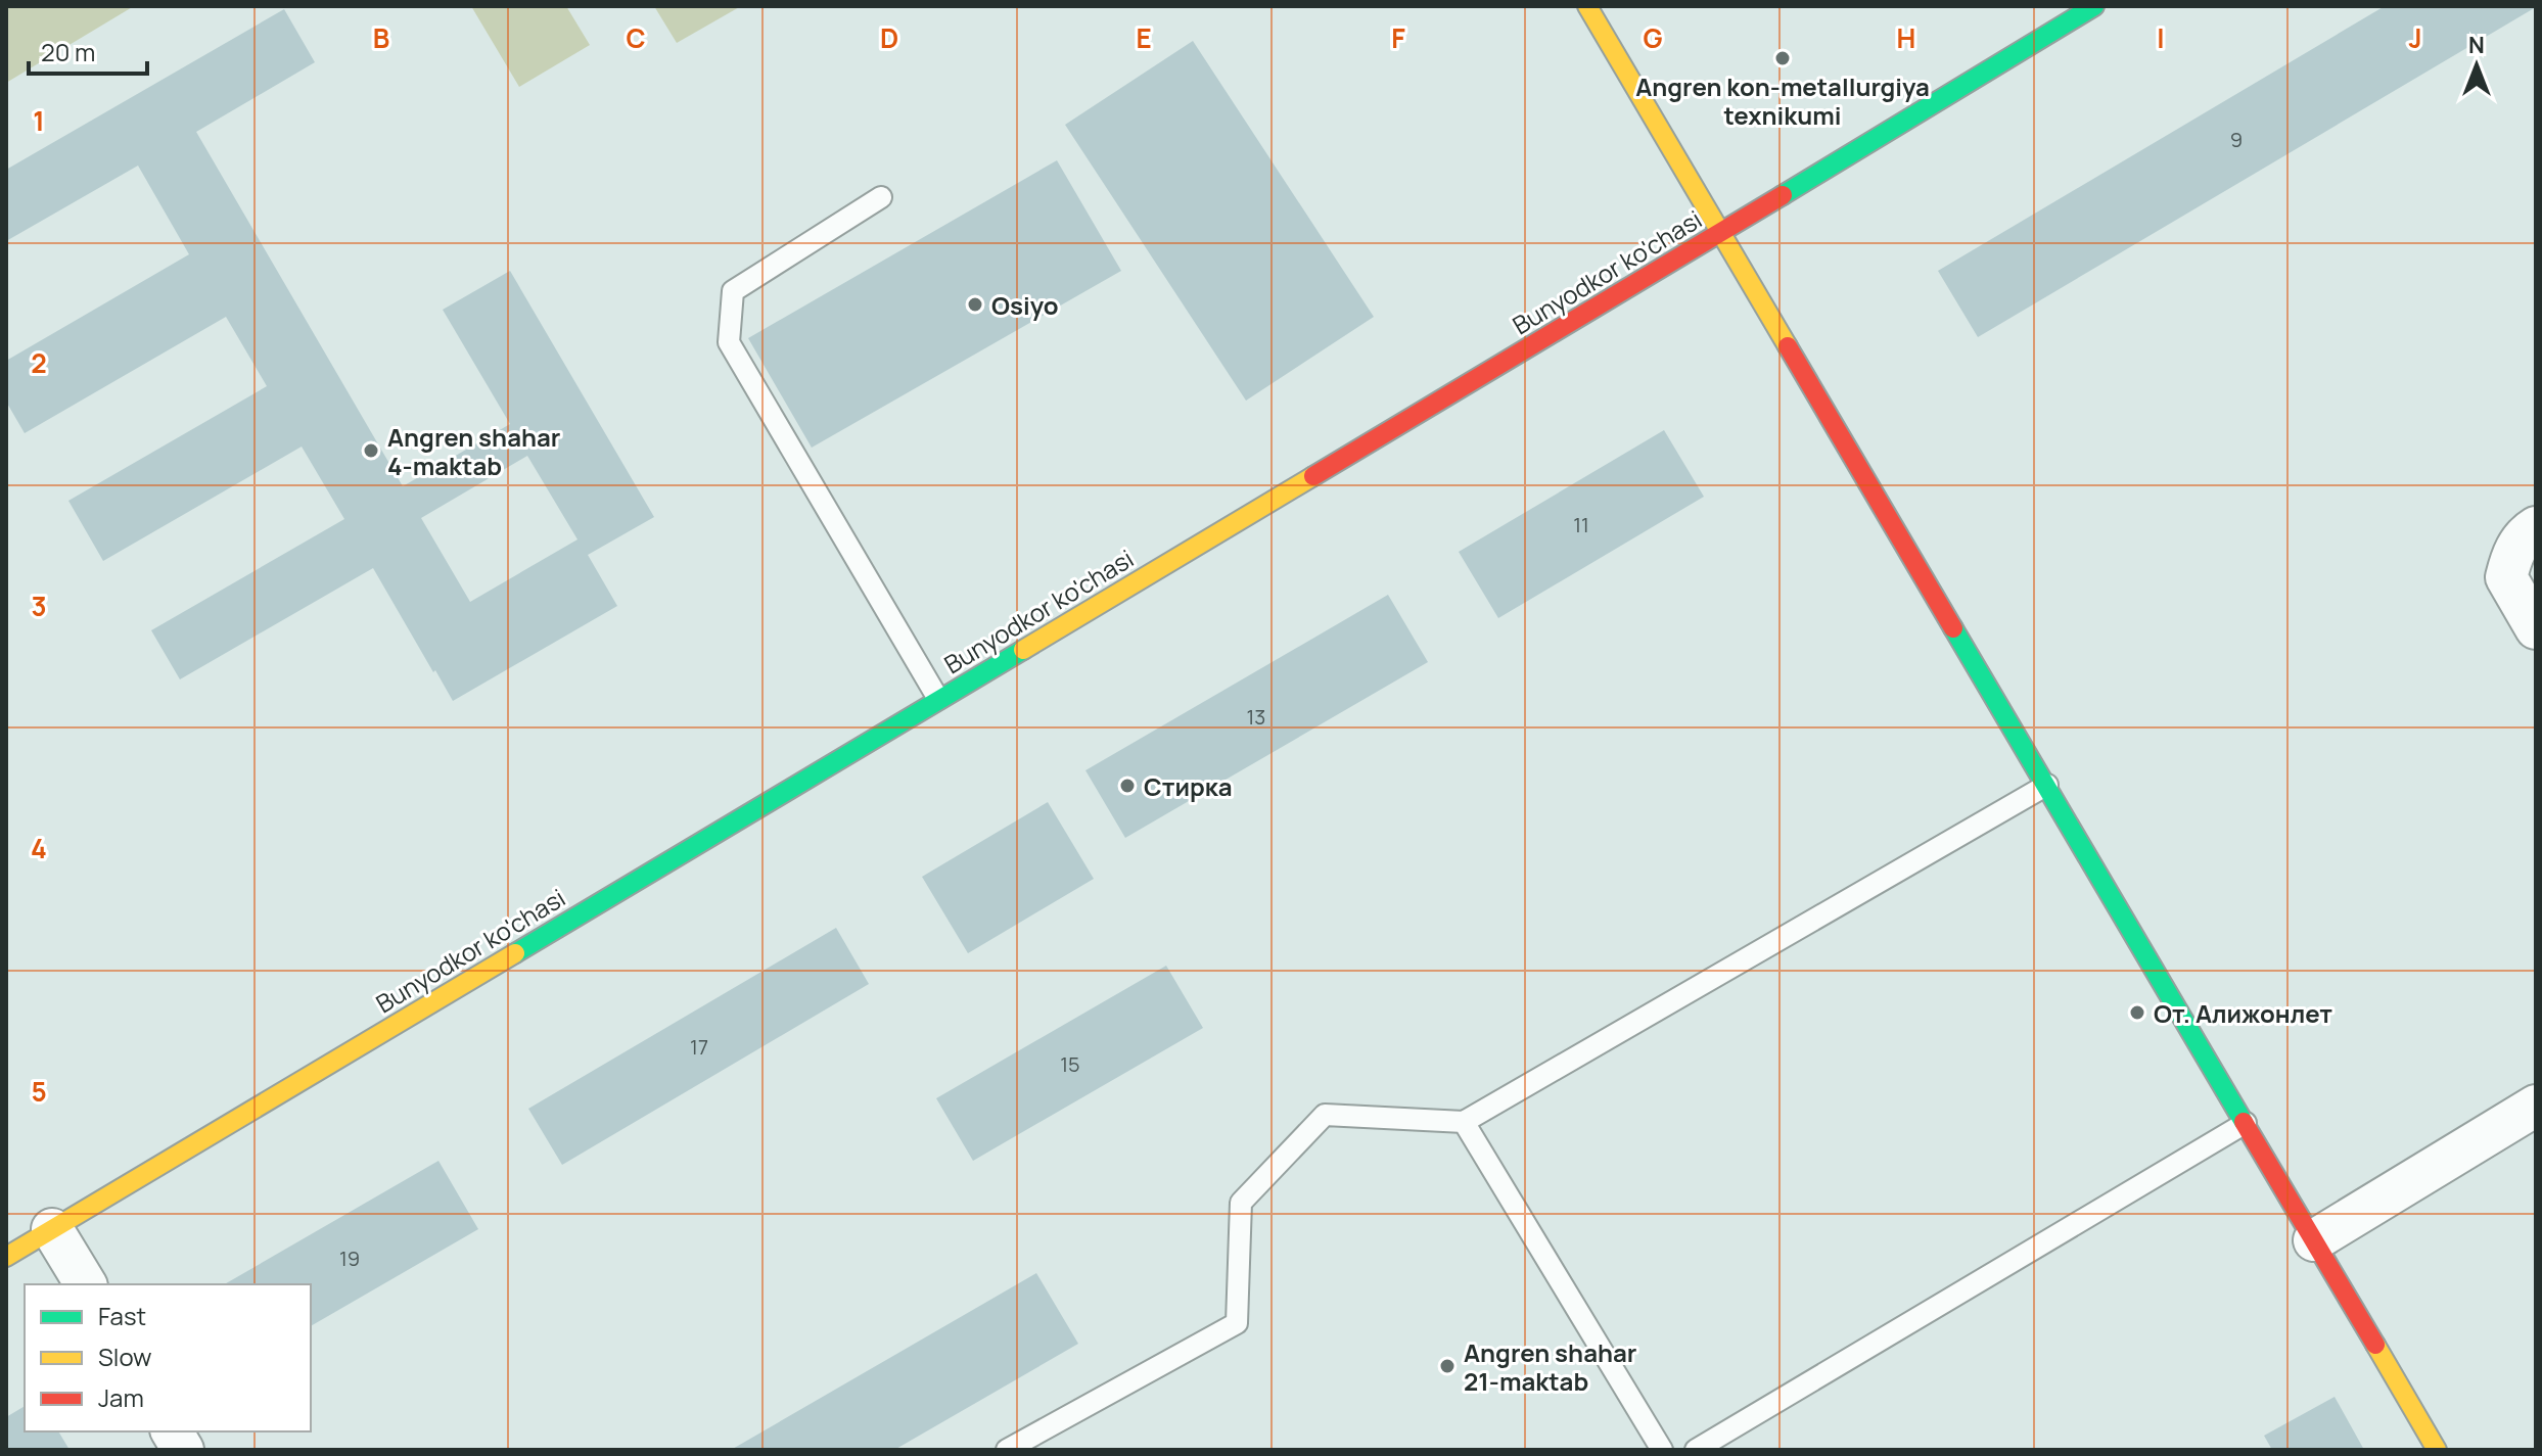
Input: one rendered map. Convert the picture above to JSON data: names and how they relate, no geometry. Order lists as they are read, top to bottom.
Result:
{
  "streets": {
    "main road": ["Bunyodkor ko'chasi"]
  },
  "places": [
    "Angren kon-metallurgiya texnikumi",
    "Osiyo",
    "Angren shahar 4-maktab",
    "Стирка",
    "От. Алижонлет",
    "Angren shahar 21-maktab"
  ],
  "house_numbers": [
    "9",
    "11",
    "13",
    "17",
    "15",
    "19"
  ],
  "legend": ["Fast", "Slow", "Jam"],
  "scale_bar": "20 m",
  "north": "top",
  "grid": {
    "columns": [
      "B",
      "C",
      "D",
      "E",
      "F",
      "G",
      "H",
      "I",
      "J"
    ],
    "rows": [
      "1",
      "2",
      "3",
      "4",
      "5"
    ]
  }
}
